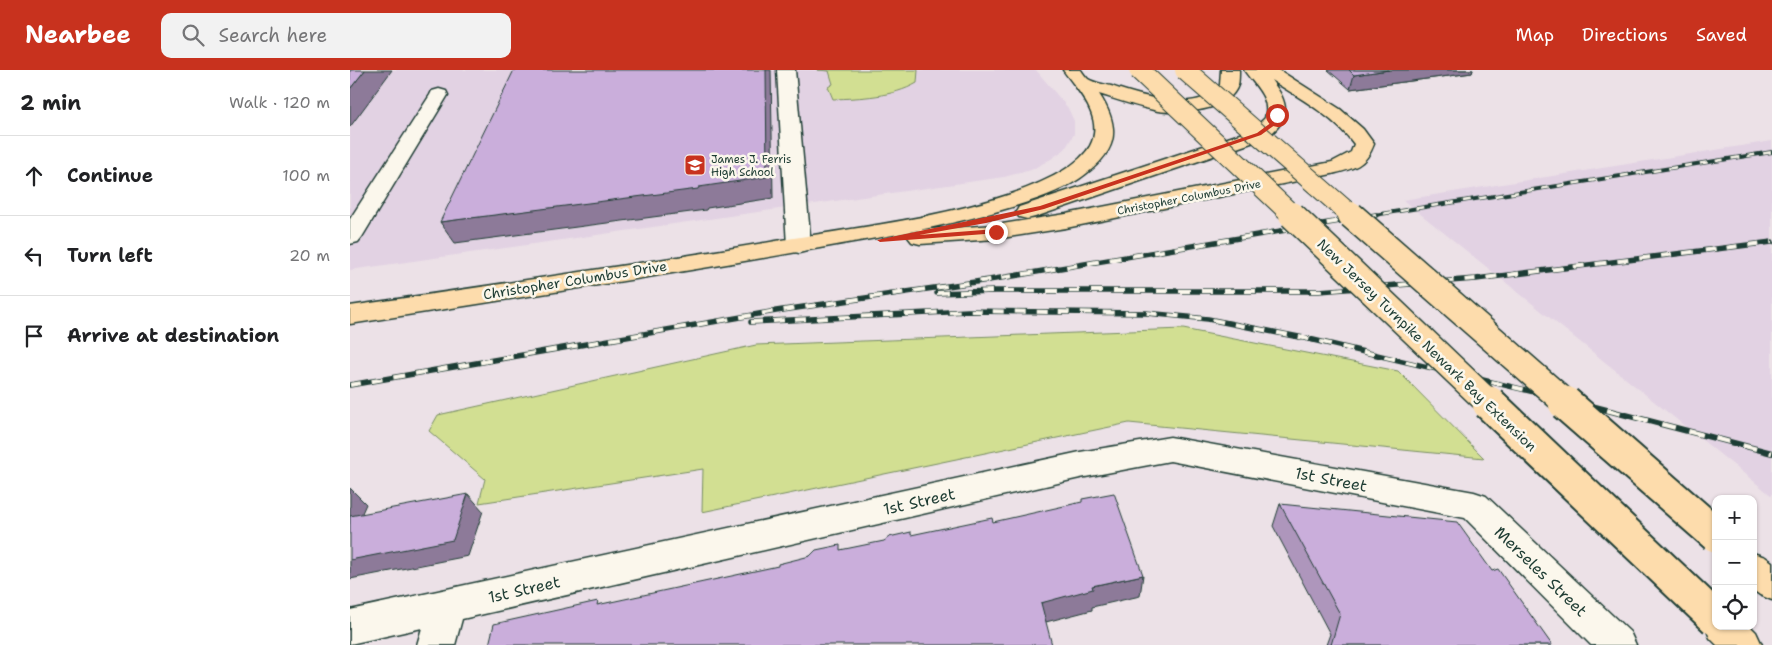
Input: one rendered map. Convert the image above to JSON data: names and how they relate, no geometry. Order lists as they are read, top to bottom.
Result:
{
  "streets": {
    "main road": ["Christopher Columbus Drive", "New Jersey Turnpike Newark Bay Extension"],
    "street": ["1st Street", "Merseles Street"]
  },
  "crossings": [
    ["1st Street", "Merseles Street"]
  ],
  "places": {
    "school or university": ["James J. Ferris High School"]
  },
  "page": {
    "header": "Nearbee",
    "search": "Search here",
    "nav": ["Map", "Directions", "Saved"],
    "heading": ["2 min", "Walk · 120 m"],
    "list": [
      ["Continue", "100 m"],
      ["Turn left", "20 m"],
      "Arrive at destination"
    ],
    "map_buttons": ["+", "−"]
  }
}
